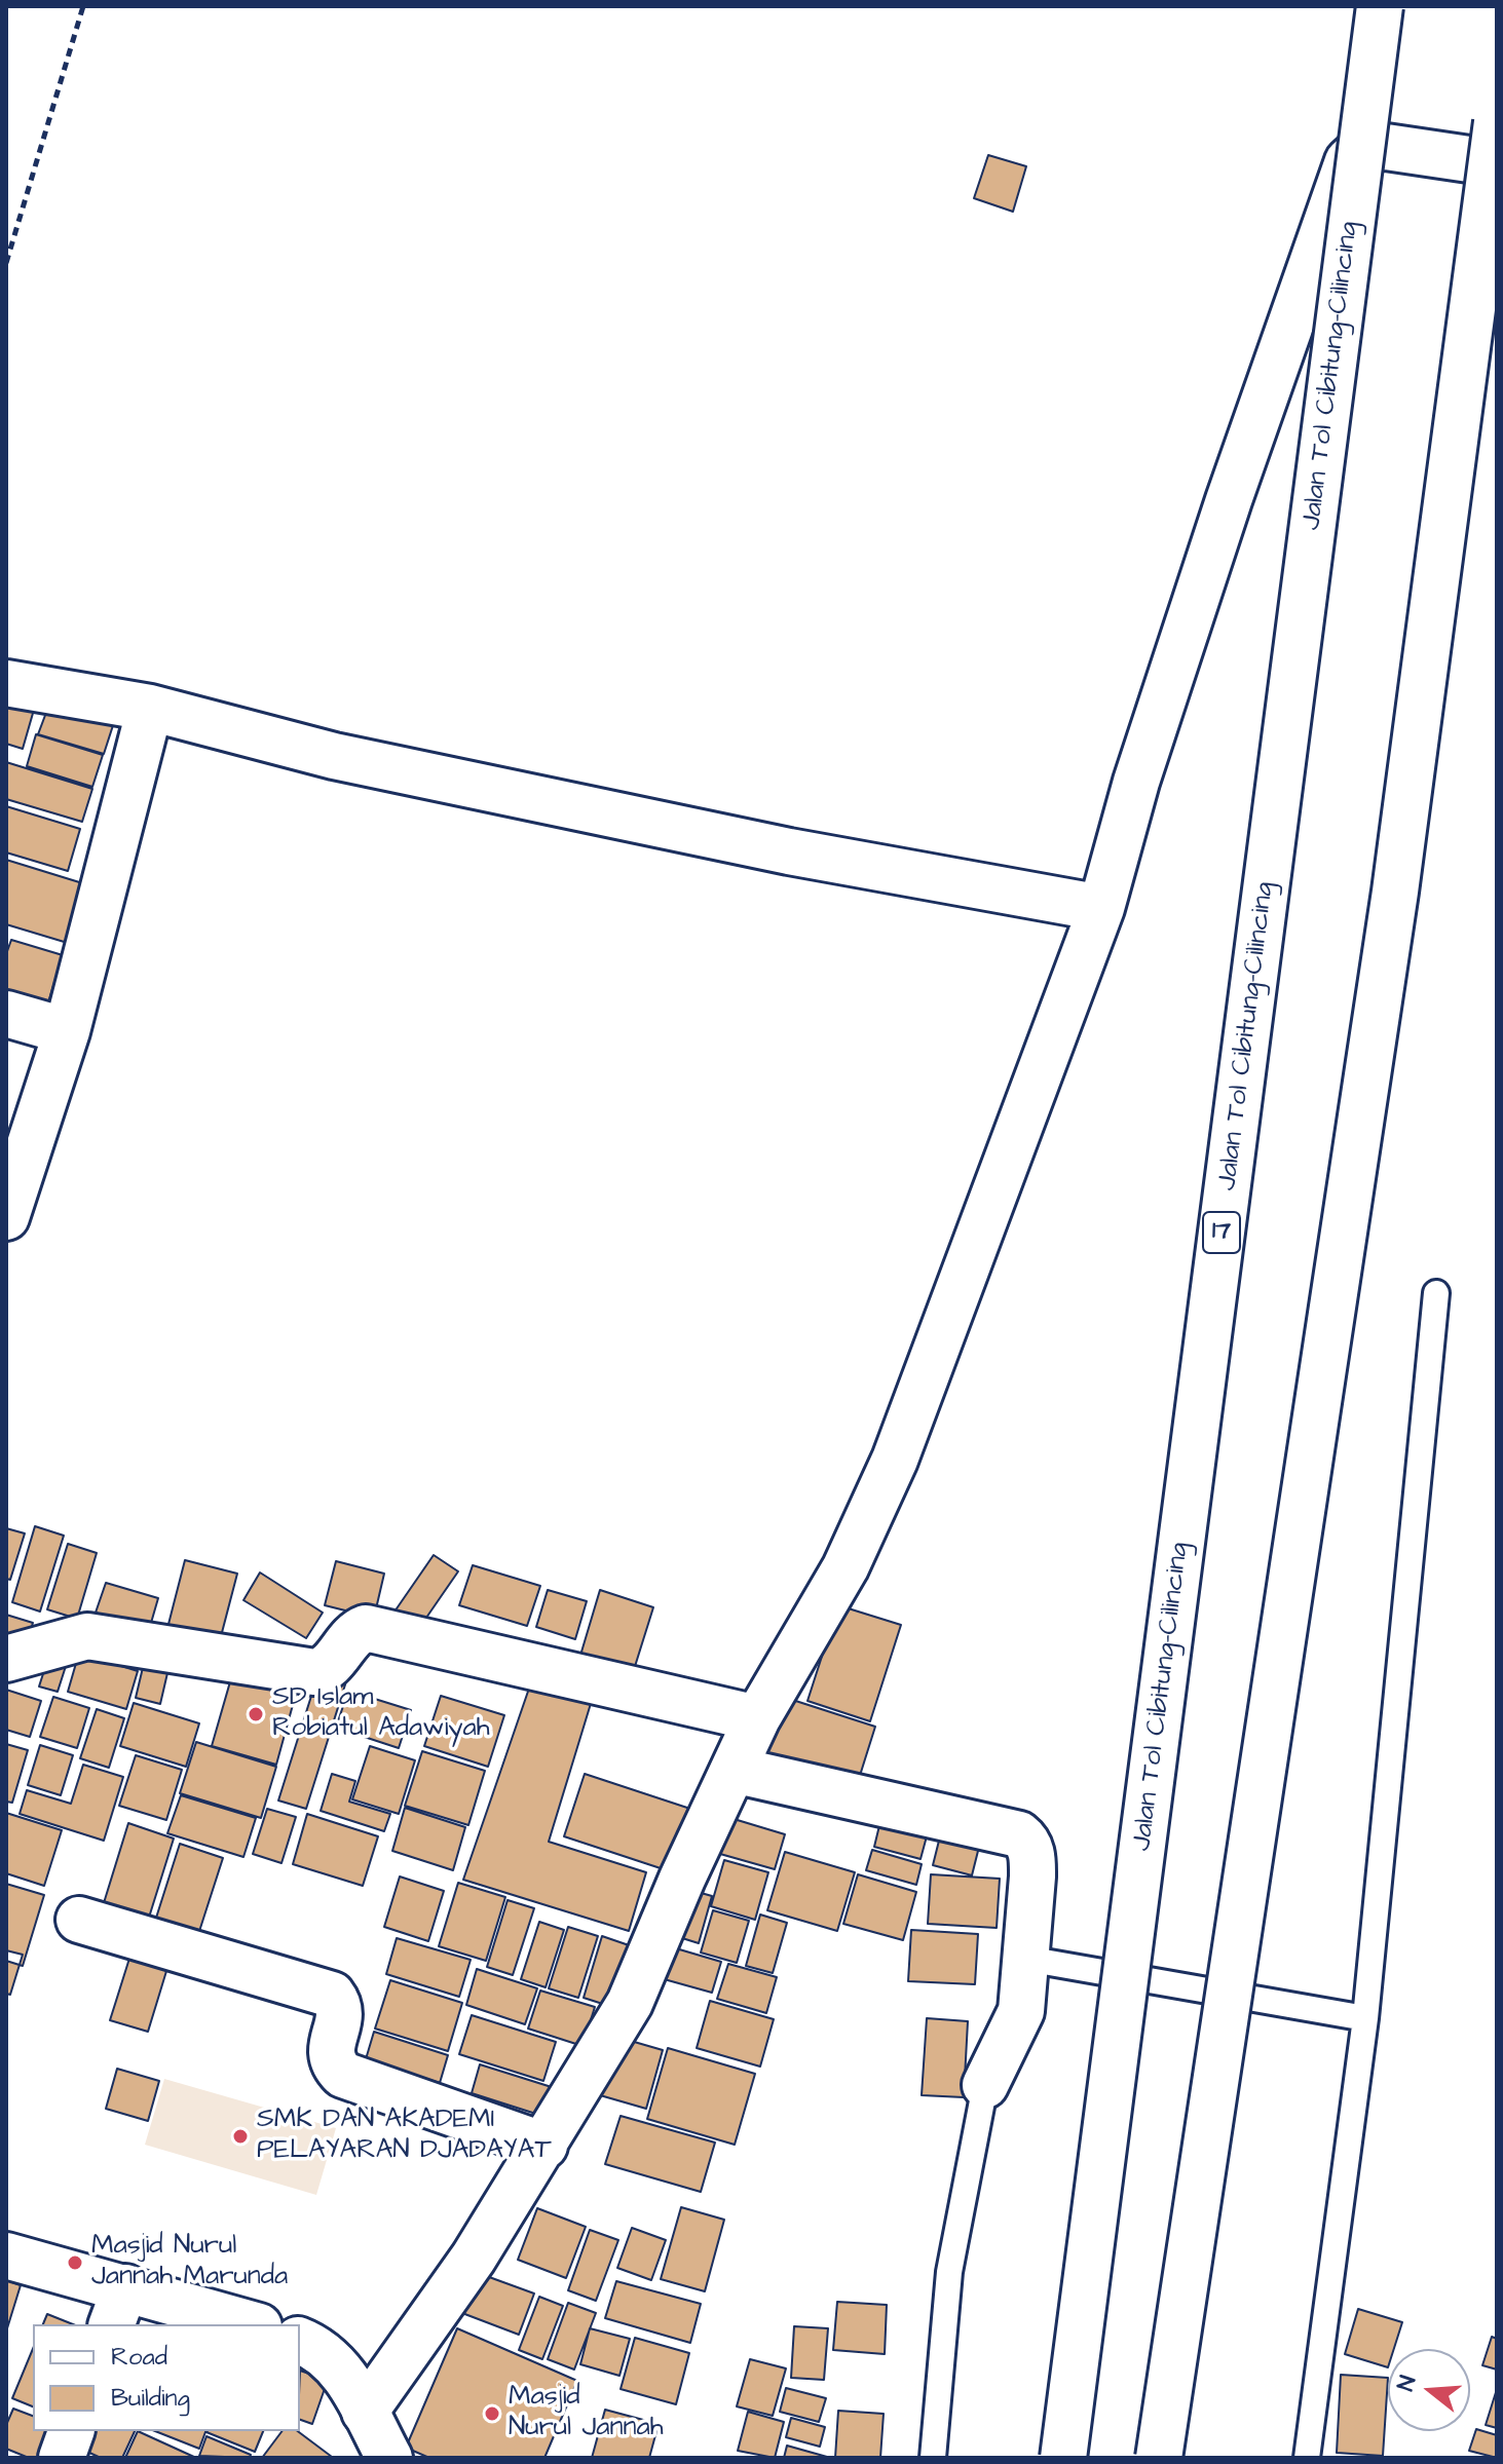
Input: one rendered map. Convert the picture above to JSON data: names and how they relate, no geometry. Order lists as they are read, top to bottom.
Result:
{
  "streets": {
    "main road": ["Jalan Tol Cibitung–Cilincing", "17"]
  },
  "places": [
    "SD Islam Robiatul Adawiyah",
    "SMK DAN AKADEMI PELAYARAN DJADAYAT",
    "Masjid Nurul Jannah Marunda",
    "Masjid Nurul Jannah"
  ],
  "legend": ["Road", "Building"],
  "north": "left"
}
